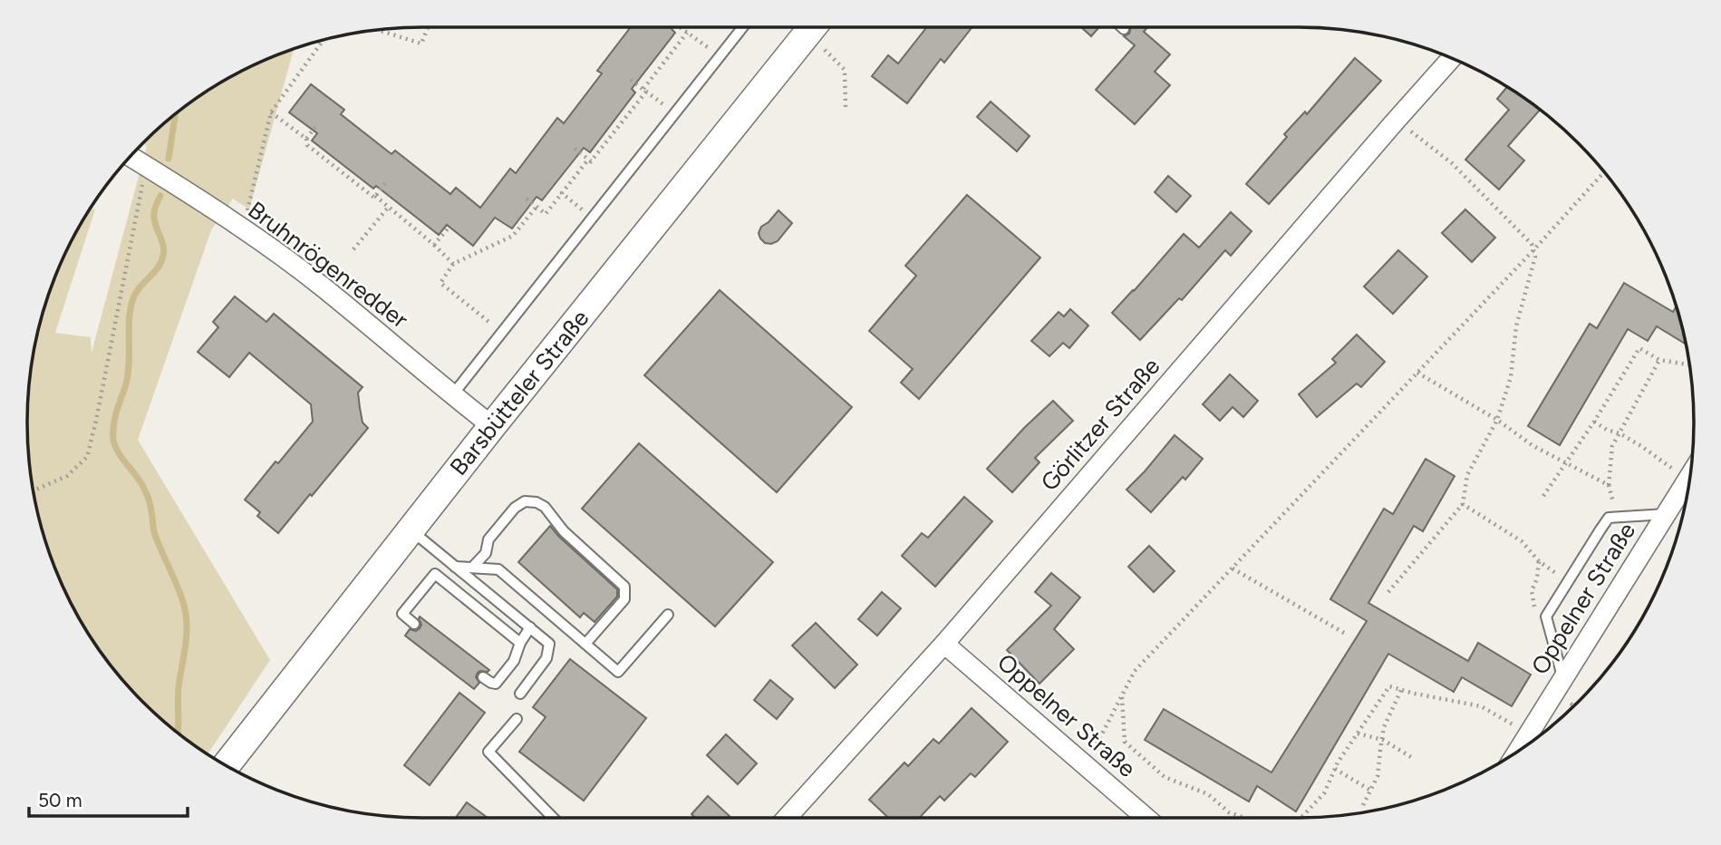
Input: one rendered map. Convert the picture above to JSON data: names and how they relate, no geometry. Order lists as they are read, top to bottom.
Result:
{
  "streets": {
    "main road": ["Barsbütteler Straße"],
    "street": ["Bruhnrögenredder", "Görlitzer Straße", "Oppelner Straße"]
  },
  "crossings": [
    ["Bruhnrögenredder", "Barsbütteler Straße"],
    ["Görlitzer Straße", "Oppelner Straße"]
  ],
  "scale_bar": "50 m"
}
